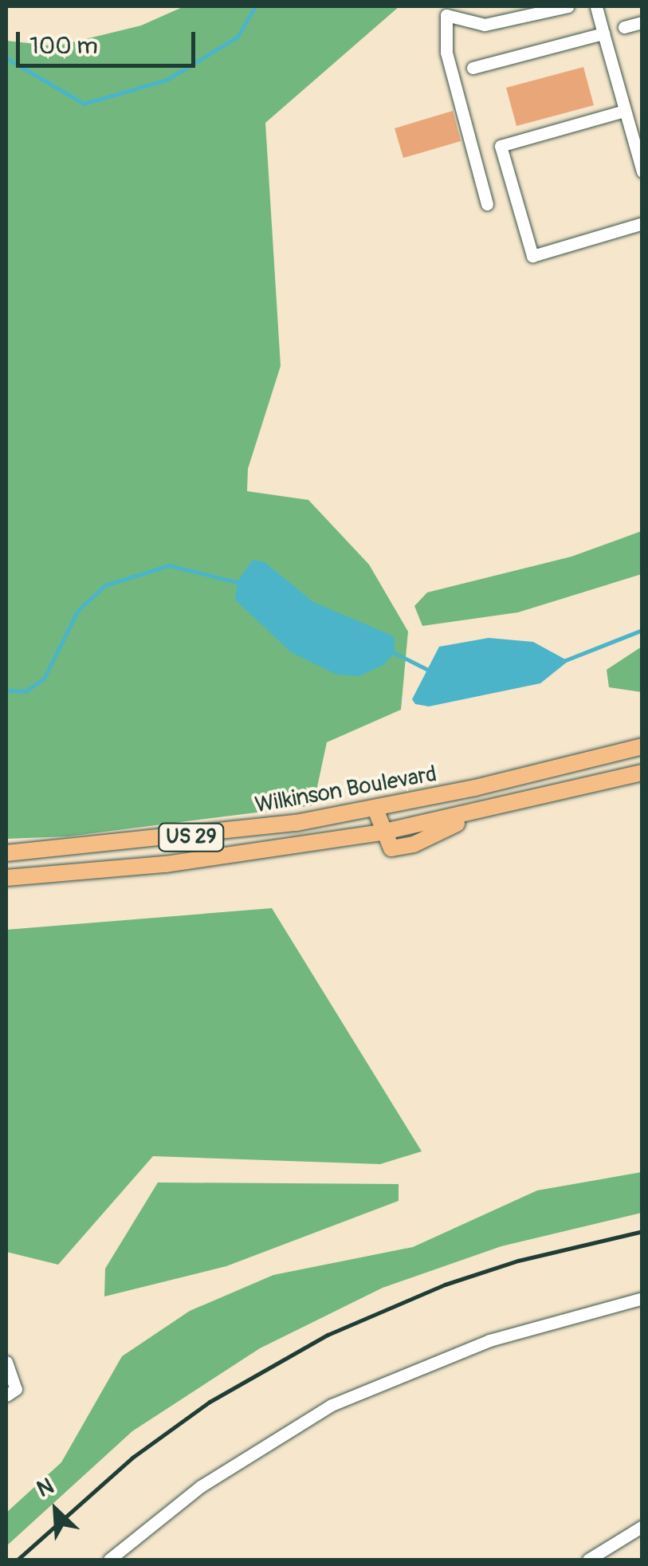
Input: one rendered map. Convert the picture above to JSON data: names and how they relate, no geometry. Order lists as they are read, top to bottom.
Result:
{
  "streets": {
    "main road": ["Wilkinson Boulevard", "US 29"]
  },
  "scale_bar": "100 m",
  "north": "top left"
}
